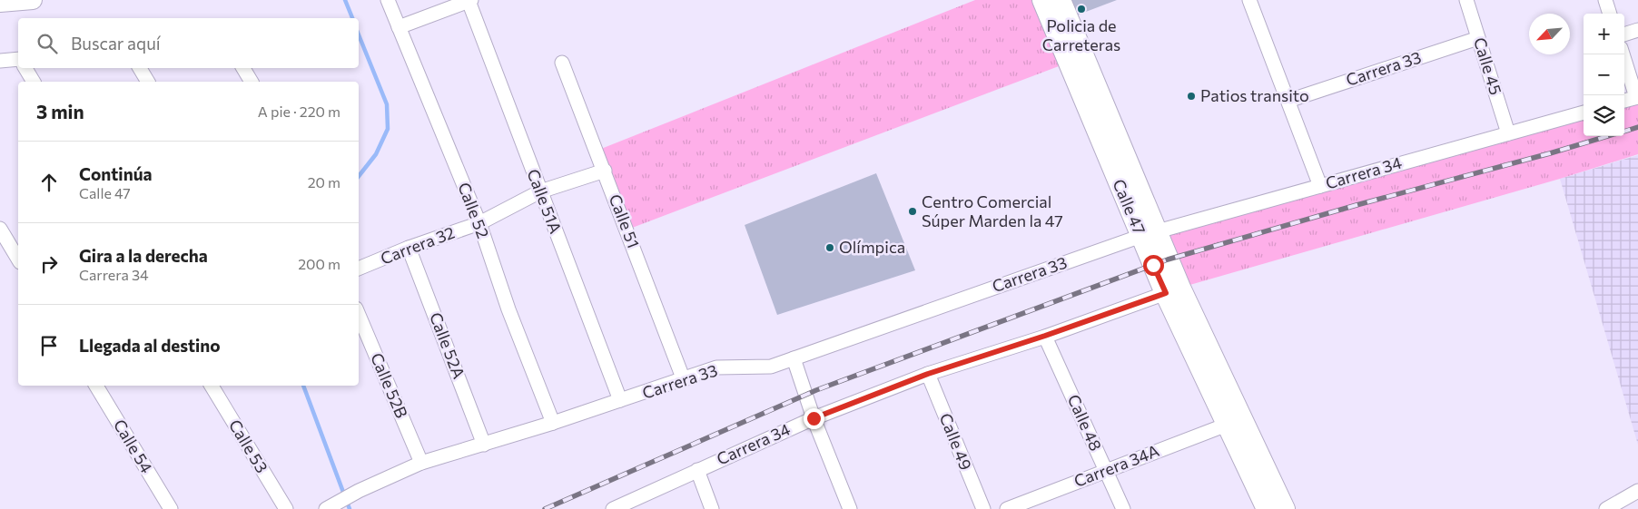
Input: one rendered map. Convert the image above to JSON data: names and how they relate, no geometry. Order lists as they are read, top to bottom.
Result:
{
  "streets": {
    "main road": ["Calle 47"],
    "street": [
      "Calle 45",
      "Carrera 33",
      "Carrera 34",
      "Calle 51A",
      "Calle 52",
      "Calle 51",
      "Carrera 32",
      "Calle 52A",
      "Calle 52B",
      "Calle 48",
      "Calle 49",
      "Calle 54",
      "Calle 53",
      "Carrera 34A"
    ]
  },
  "crossings": [
    ["Calle 45", "Carrera 33"],
    ["Calle 45", "Carrera 34"],
    ["Carrera 33", "Carrera 34"],
    ["Carrera 33", "Calle 51A"],
    ["Carrera 33", "Calle 47"],
    ["Carrera 33", "Calle 52"],
    ["Carrera 33", "Calle 51"],
    ["Carrera 33", "Calle 52A"],
    ["Carrera 33", "Calle 52B"],
    ["Carrera 34", "Calle 47"],
    ["Carrera 34", "Calle 48"],
    ["Carrera 34", "Calle 49"],
    ["Calle 51A", "Carrera 32"],
    ["Calle 47", "Carrera 34A"],
    ["Calle 52", "Carrera 32"],
    ["Calle 51", "Carrera 32"],
    ["Carrera 32", "Calle 52A"],
    ["Calle 48", "Carrera 34A"]
  ],
  "places": [
    "Policia de Carreteras",
    "Patios transito",
    "Centro Comercial Súper Marden la 47",
    "Olímpica"
  ],
  "north": "bottom left",
  "page": {
    "map_buttons": ["+", "−"],
    "search": "Buscar aquí",
    "heading": ["3 min", "A pie · 220 m"],
    "list": [
      ["Continúa", "Calle 47", "20 m"],
      ["Gira a la derecha", "Carrera 34", "200 m"],
      "Llegada al destino"
    ]
  }
}
